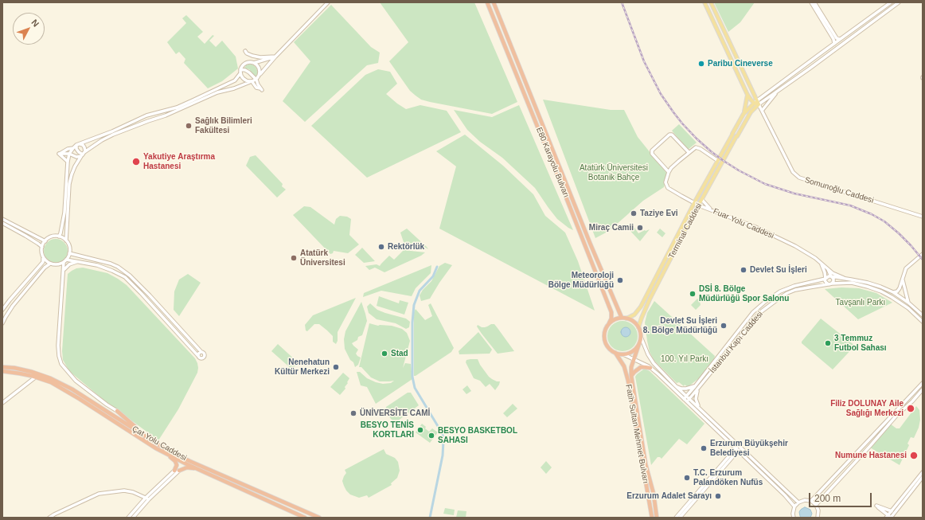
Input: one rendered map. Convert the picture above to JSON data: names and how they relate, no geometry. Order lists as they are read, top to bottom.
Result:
{
  "streets": {
    "highway": ["E80 Karayolu Bulvarı", "Fatih Sultan Mehmet Bulvarı", "Çat Yolu Caddesi"],
    "main road": [
      "Somunoğlu Caddesi",
      "Fuar Yolu Caddesi",
      "Terminal Caddesi",
      "İstanbul Kapı Caddesi"
    ]
  },
  "crossings": [
    ["E80 Karayolu Bulvarı", "Terminal Caddesi"],
    ["E80 Karayolu Bulvarı", "Fatih Sultan Mehmet Bulvarı"],
    ["Somunoğlu Caddesi", "Terminal Caddesi"],
    ["Fuar Yolu Caddesi", "Terminal Caddesi"],
    ["Terminal Caddesi", "Fatih Sultan Mehmet Bulvarı"]
  ],
  "parks": ["Atatürk Üniversitesi Botanik Bahçe", "Tavşanlı Parkı", "100. Yıl Parkı"],
  "places": [
    "Paribu Cineverse",
    "Sağlık Bilimleri Fakültesi",
    "Yakutiye Araştırma Hastanesi",
    "Taziye Evi",
    "Miraç Camii",
    "Rektörlük",
    "Atatürk Üniversitesi",
    "Devlet Su İşleri",
    "Meteoroloji Bölge Müdürlüğü",
    "DSİ 8. Bölge Müdürlüğü Spor Salonu",
    "Devlet Su İşleri 8. Bölge Müdürlüğü",
    "3 Temmuz Futbol Sahası",
    "Stad",
    "Nenehatun Kültür Merkezi",
    "Filiz DOLUNAY Aile Sağlığı Merkezi",
    "ÜNİVERSİTE CAMİ",
    "BESYO TENİS KORTLARI",
    "BESYO BASKETBOL SAHASI",
    "Erzurum Büyükşehir Belediyesi",
    "Numune Hastanesi",
    "T.C. Erzurum Palandöken Nufüs",
    "Erzurum Adalet Sarayı"
  ],
  "scale_bar": "200 m",
  "north": "top right"
}
